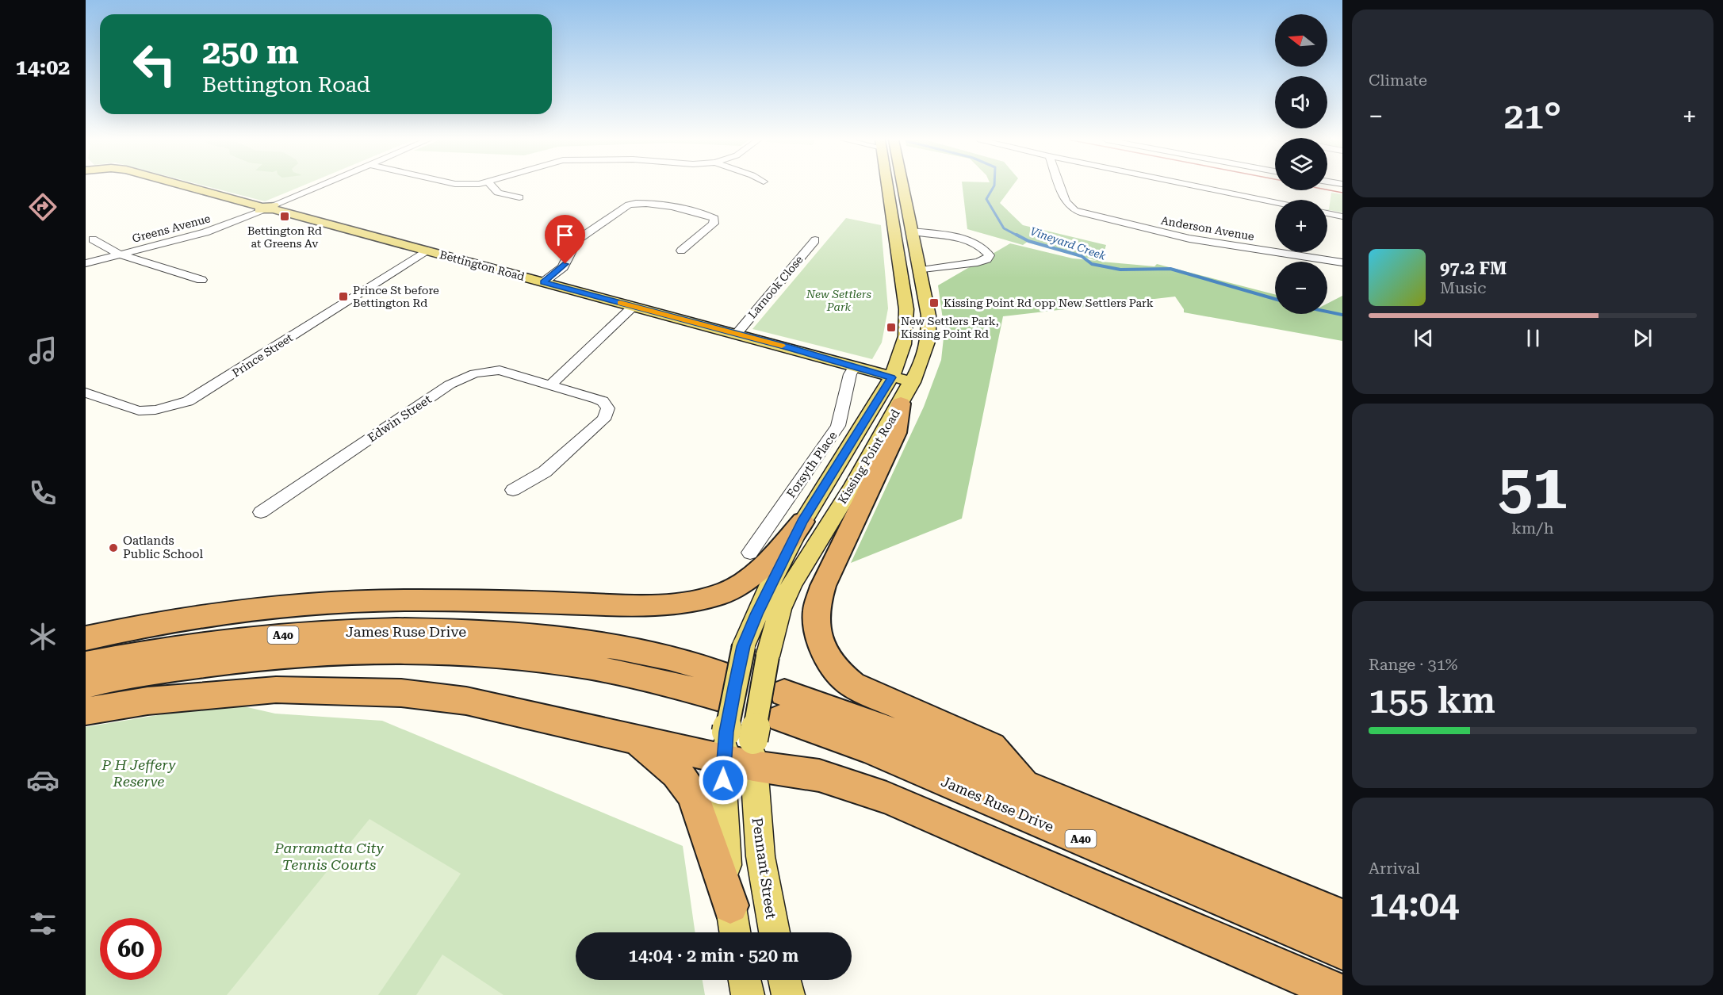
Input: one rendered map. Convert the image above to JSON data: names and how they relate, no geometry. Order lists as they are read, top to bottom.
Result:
{
  "streets": {
    "highway": ["James Ruse Drive", "A40"],
    "main road": ["Bettington Road", "Kissing Point Road", "Pennant Street"],
    "street": [
      "Greens Avenue",
      "Anderson Avenue",
      "Larnook Close",
      "Prince Street",
      "Edwin Street",
      "Forsyth Place"
    ]
  },
  "crossings": [
    ["Greens Avenue", "Bettington Road"],
    ["Bettington Road", "Larnook Close"],
    ["Bettington Road", "Prince Street"],
    ["Bettington Road", "Kissing Point Road"],
    ["Bettington Road", "Forsyth Place"],
    ["Kissing Point Road", "Pennant Street"]
  ],
  "water": ["Vineyard Creek"],
  "parks": ["New Settlers Park", "P H Jeffery Reserve", "Parramatta City Tennis Courts"],
  "places": {
    "transit": [
      "Bettington Rd at Greens Av",
      "Prince St before Bettington Rd",
      "Kissing Point Rd opp New Settlers Park",
      "New Settlers Park, Kissing Point Rd"
    ],
    "other": ["Oatlands Public School"]
  },
  "north": "left",
  "page": {
    "tabs": "14:02",
    "tile": [
      "Climate",
      ["51", "km/h"],
      ["Range · 31%", "155 km"],
      ["Arrival", "14:04"]
    ],
    "map_buttons": ["+", "−"],
    "turn": ["250 m", "Bettington Road"],
    "heat": ["−", "21°", "+"],
    "song": ["97.2 FM", "Music"],
    "limit": "60",
    "trip": "14:04 · 2 min · 520 m"
  }
}
